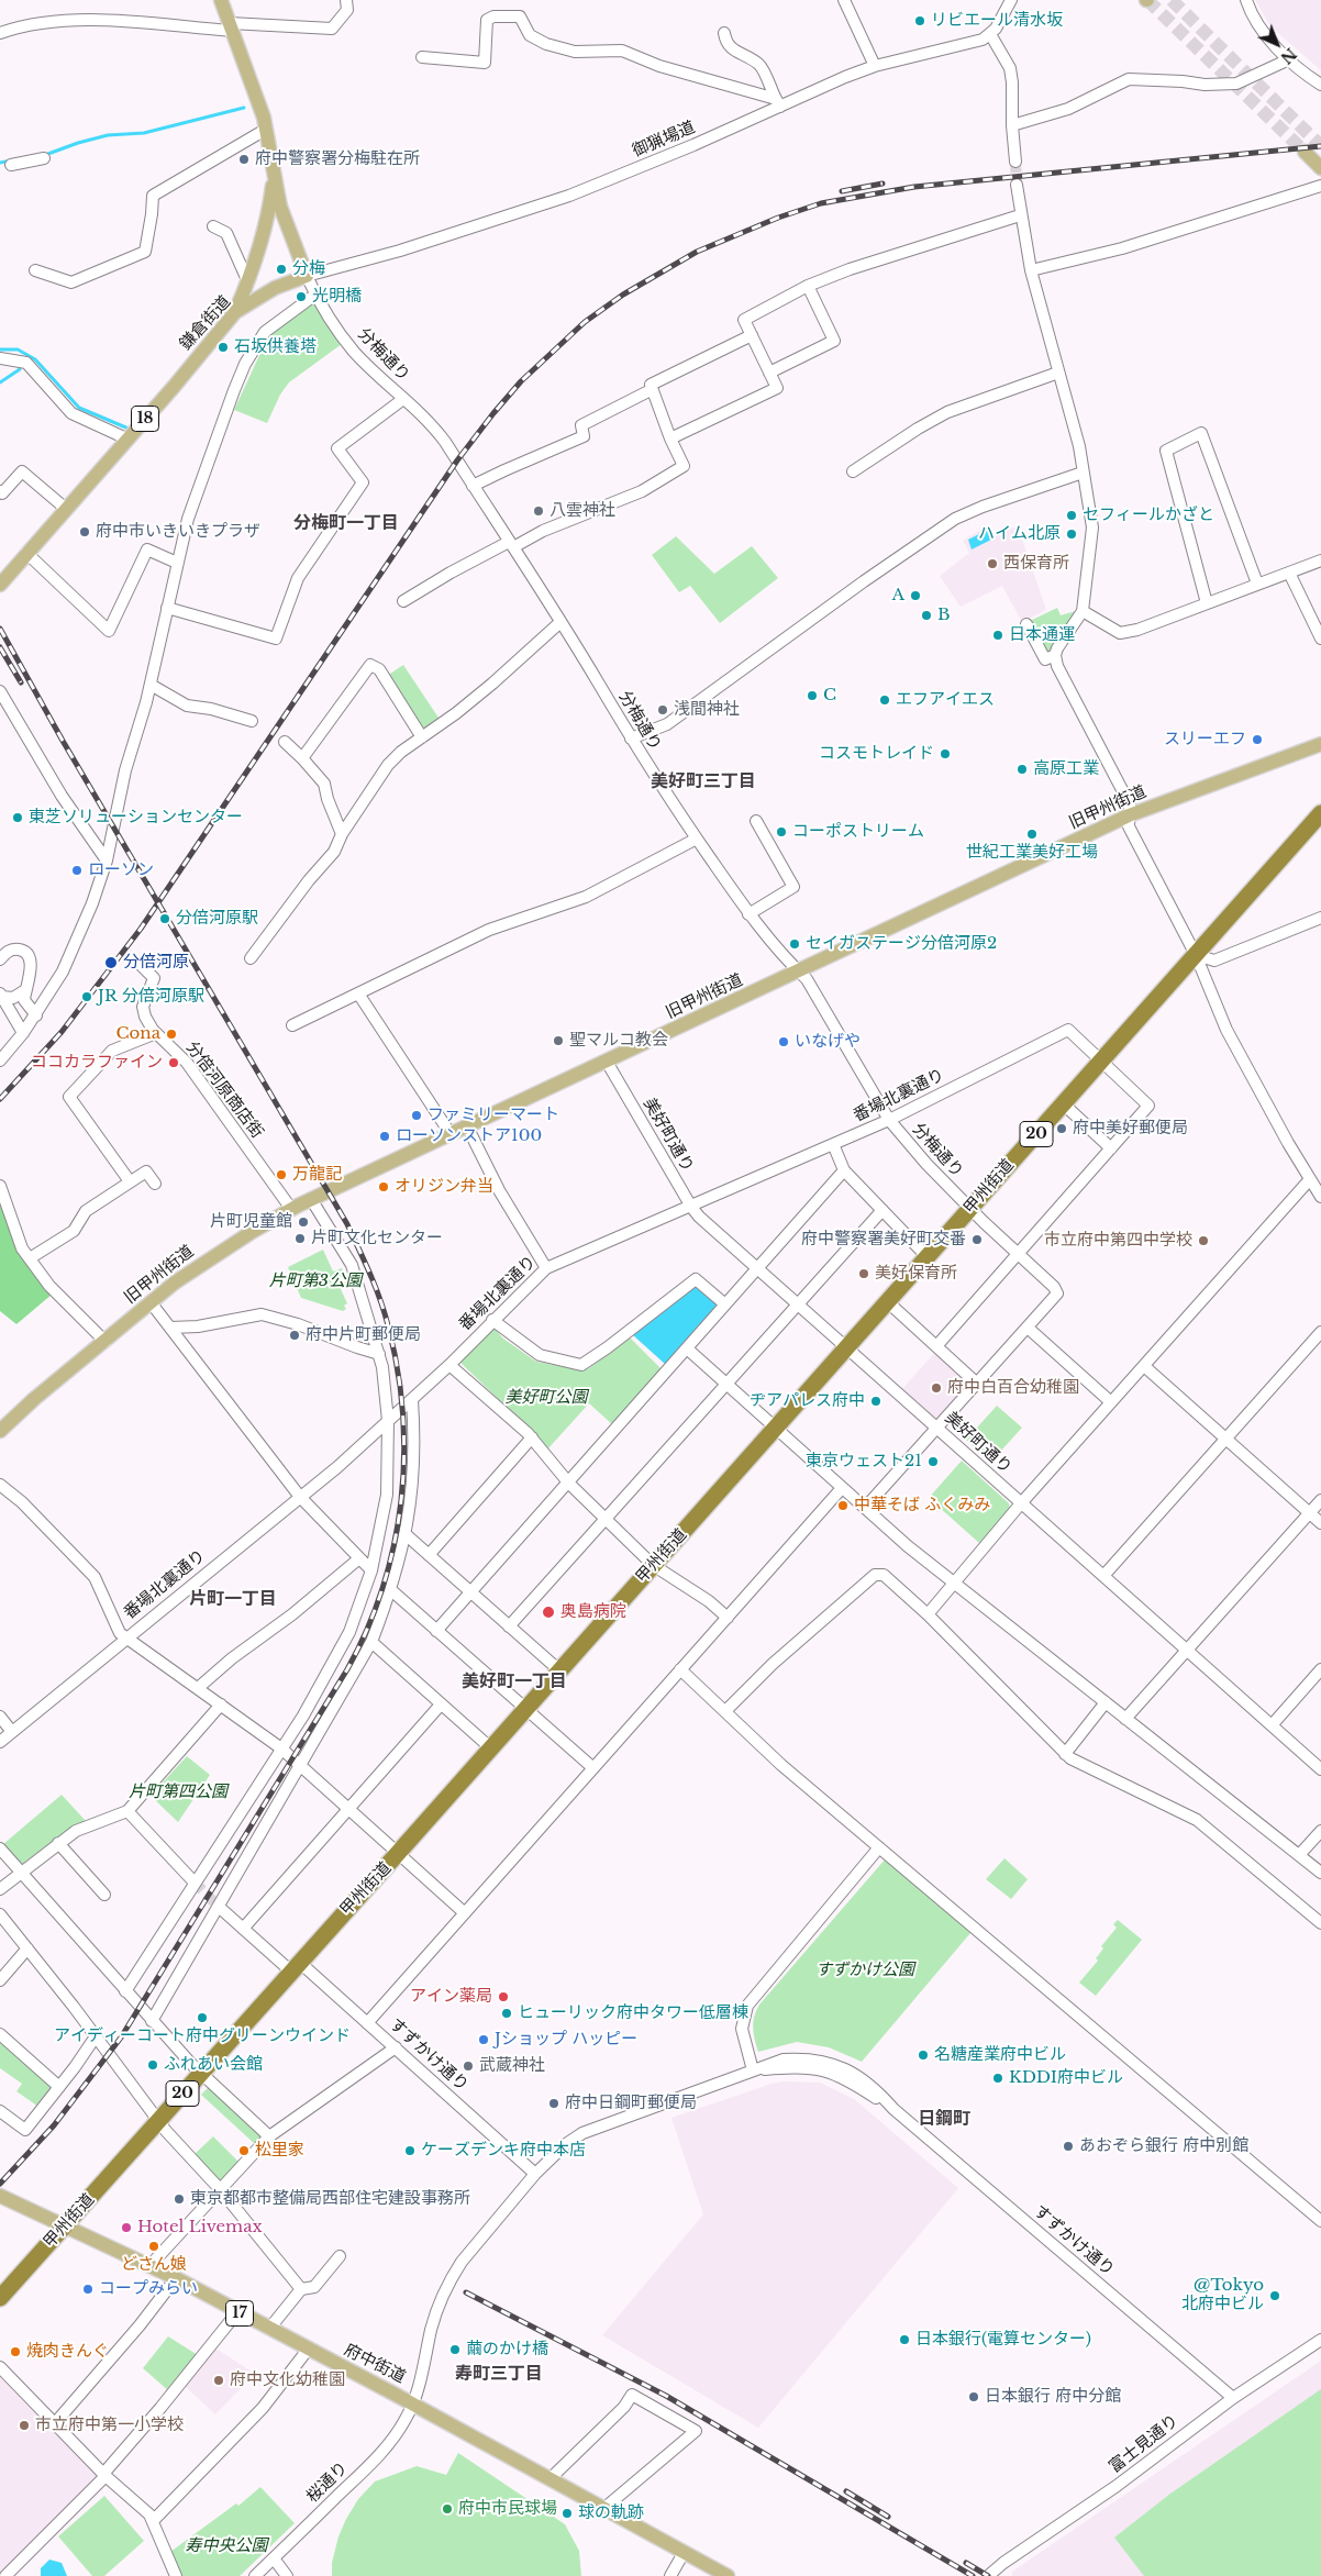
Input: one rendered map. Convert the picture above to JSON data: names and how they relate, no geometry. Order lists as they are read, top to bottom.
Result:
{
  "streets": {
    "highway": ["20", "甲州街道"],
    "main road": [
      "鎌倉街道",
      "18",
      "旧甲州街道",
      "17",
      "府中街道"
    ],
    "street": [
      "御猟場道",
      "分梅通り",
      "分倍河原商店街",
      "番場北裏通り",
      "美好町通り",
      "すずかけ通り",
      "富士見通り",
      "桜通り"
    ]
  },
  "crossings": [
    ["御猟場道", "鎌倉街道"],
    ["御猟場道", "分梅通り"],
    ["御猟場道", "18"],
    ["鎌倉街道", "分梅通り"],
    ["鎌倉街道", "18"],
    ["分梅通り", "18"],
    ["分梅通り", "旧甲州街道"],
    ["分梅通り", "番場北裏通り"],
    ["分梅通り", "甲州街道"],
    ["旧甲州街道", "分倍河原商店街"],
    ["旧甲州街道", "美好町通り"],
    ["番場北裏通り", "美好町通り"],
    ["番場北裏通り", "甲州街道"],
    ["美好町通り", "甲州街道"],
    ["甲州街道", "すずかけ通り"],
    ["甲州街道", "府中街道"],
    ["すずかけ通り", "府中街道"],
    ["すずかけ通り", "富士見通り"],
    ["すずかけ通り", "桜通り"],
    ["府中街道", "桜通り"]
  ],
  "districts": [
    "分梅町一丁目",
    "美好町三丁目",
    "片町一丁目",
    "美好町一丁目",
    "日鋼町",
    "寿町三丁目"
  ],
  "parks": [
    "片町第3公園",
    "美好町公園",
    "片町第四公園",
    "すずかけ公園",
    "寿中央公園"
  ],
  "places": [
    "リビエール清水坂",
    "府中警察署分梅駐在所",
    "分梅",
    "光明橋",
    "石坂供養塔",
    "八雲神社",
    "セフィールかざと",
    "府中市いきいきプラザ",
    "ハイム北原",
    "西保育所",
    "A",
    "B",
    "日本通運",
    "C",
    "エフアイエス",
    "浅間神社",
    "スリーエフ",
    "コスモトレイド",
    "高原工業",
    "東芝ソリューションセンター",
    "コーポストリーム",
    "世紀工業美好工場",
    "ローソン",
    "分倍河原駅",
    "セイガステージ分倍河原2",
    "分倍河原",
    "JR 分倍河原駅",
    "Cona",
    "聖マルコ教会",
    "いなげや",
    "ココカラファイン",
    "ファミリーマート",
    "府中美好郵便局",
    "ローソンストア100",
    "万龍記",
    "オリジン弁当",
    "片町児童館",
    "片町文化センター",
    "府中警察署美好町交番",
    "市立府中第四中学校",
    "美好保育所",
    "府中片町郵便局",
    "府中白百合幼稚園",
    "ヂアパレス府中",
    "東京ウェスト21",
    "中華そば ふくみみ",
    "奥島病院",
    "アイン薬局",
    "ヒューリック府中タワー低層棟",
    "アイディーコート府中グリーンウインド",
    "Jショップ ハッピー",
    "名糖産業府中ビル",
    "ふれあい会館",
    "武蔵神社",
    "KDDI府中ビル",
    "府中日鋼町郵便局",
    "あおぞら銀行 府中別館",
    "松里家",
    "ケーズデンキ府中本店",
    "東京都都市整備局西部住宅建設事務所",
    "Hotel Livemax",
    "どさん娘",
    "コープみらい",
    "@Tokyo 北府中ビル",
    "日本銀行(電算センター)",
    "繭のかけ橋",
    "焼肉きんぐ",
    "府中文化幼稚園",
    "日本銀行 府中分館",
    "市立府中第一小学校",
    "府中市民球場",
    "球の軌跡"
  ],
  "north": "bottom right"
}
